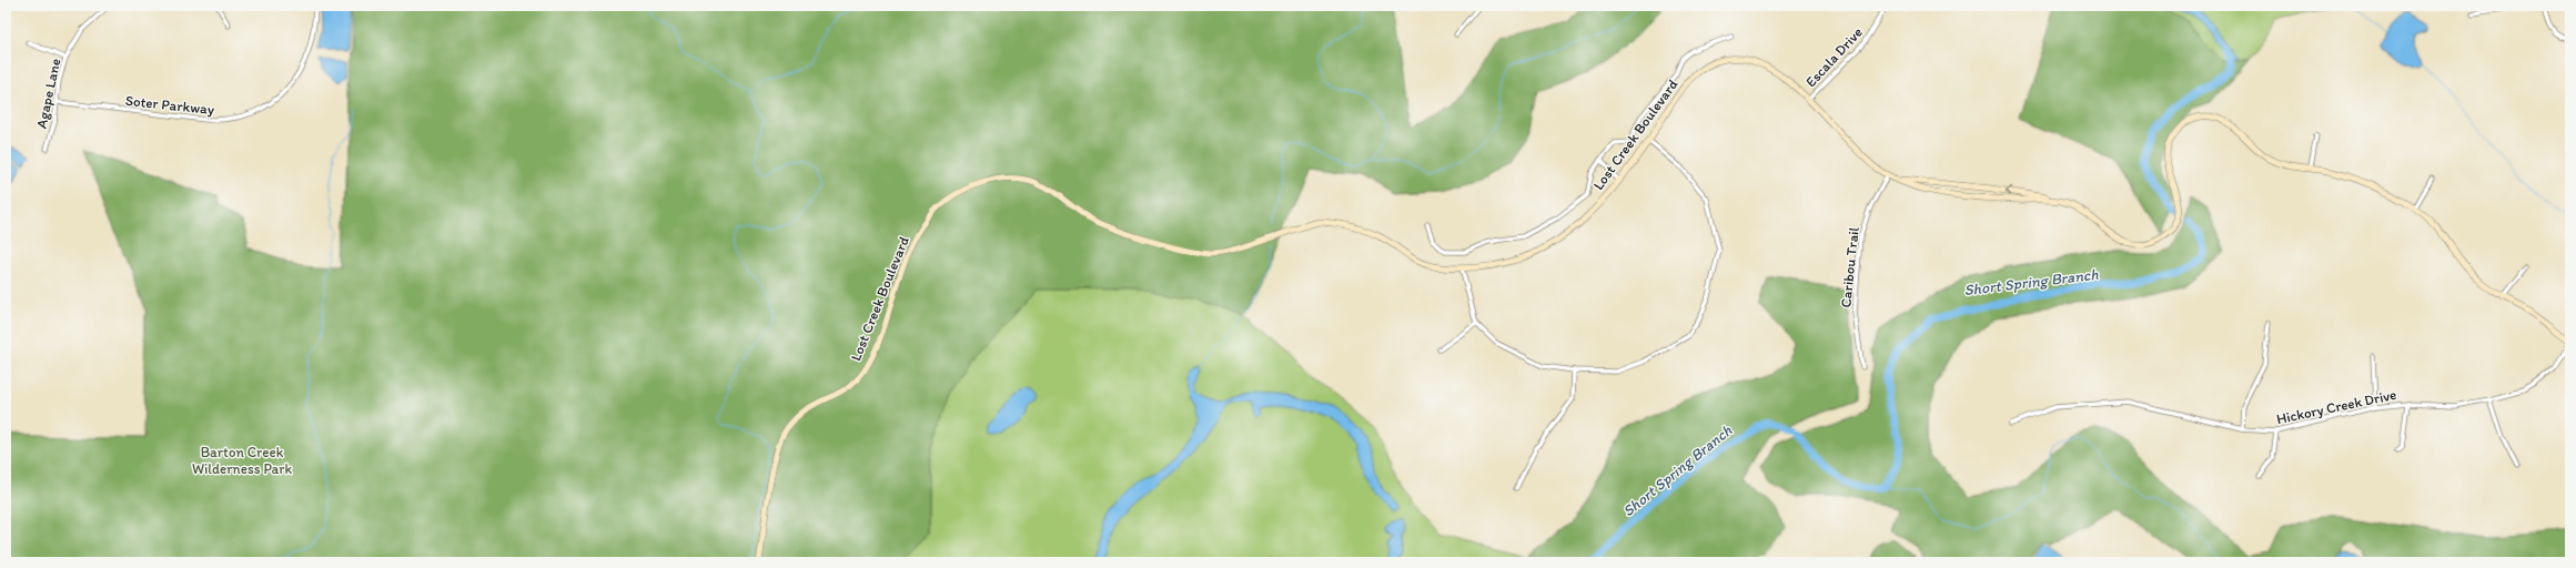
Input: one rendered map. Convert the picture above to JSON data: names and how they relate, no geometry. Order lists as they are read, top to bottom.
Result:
{
  "streets": {
    "street": [
      "Escala Drive",
      "Agape Lane",
      "Soter Parkway",
      "Lost Creek Boulevard",
      "Caribou Trail",
      "Hickory Creek Drive"
    ]
  },
  "crossings": [
    ["Escala Drive", "Lost Creek Boulevard"],
    ["Agape Lane", "Soter Parkway"],
    ["Lost Creek Boulevard", "Caribou Trail"],
    ["Lost Creek Boulevard", "Hickory Creek Drive"]
  ],
  "water": ["Short Spring Branch"],
  "parks": ["Barton Creek Wilderness Park"]
}
